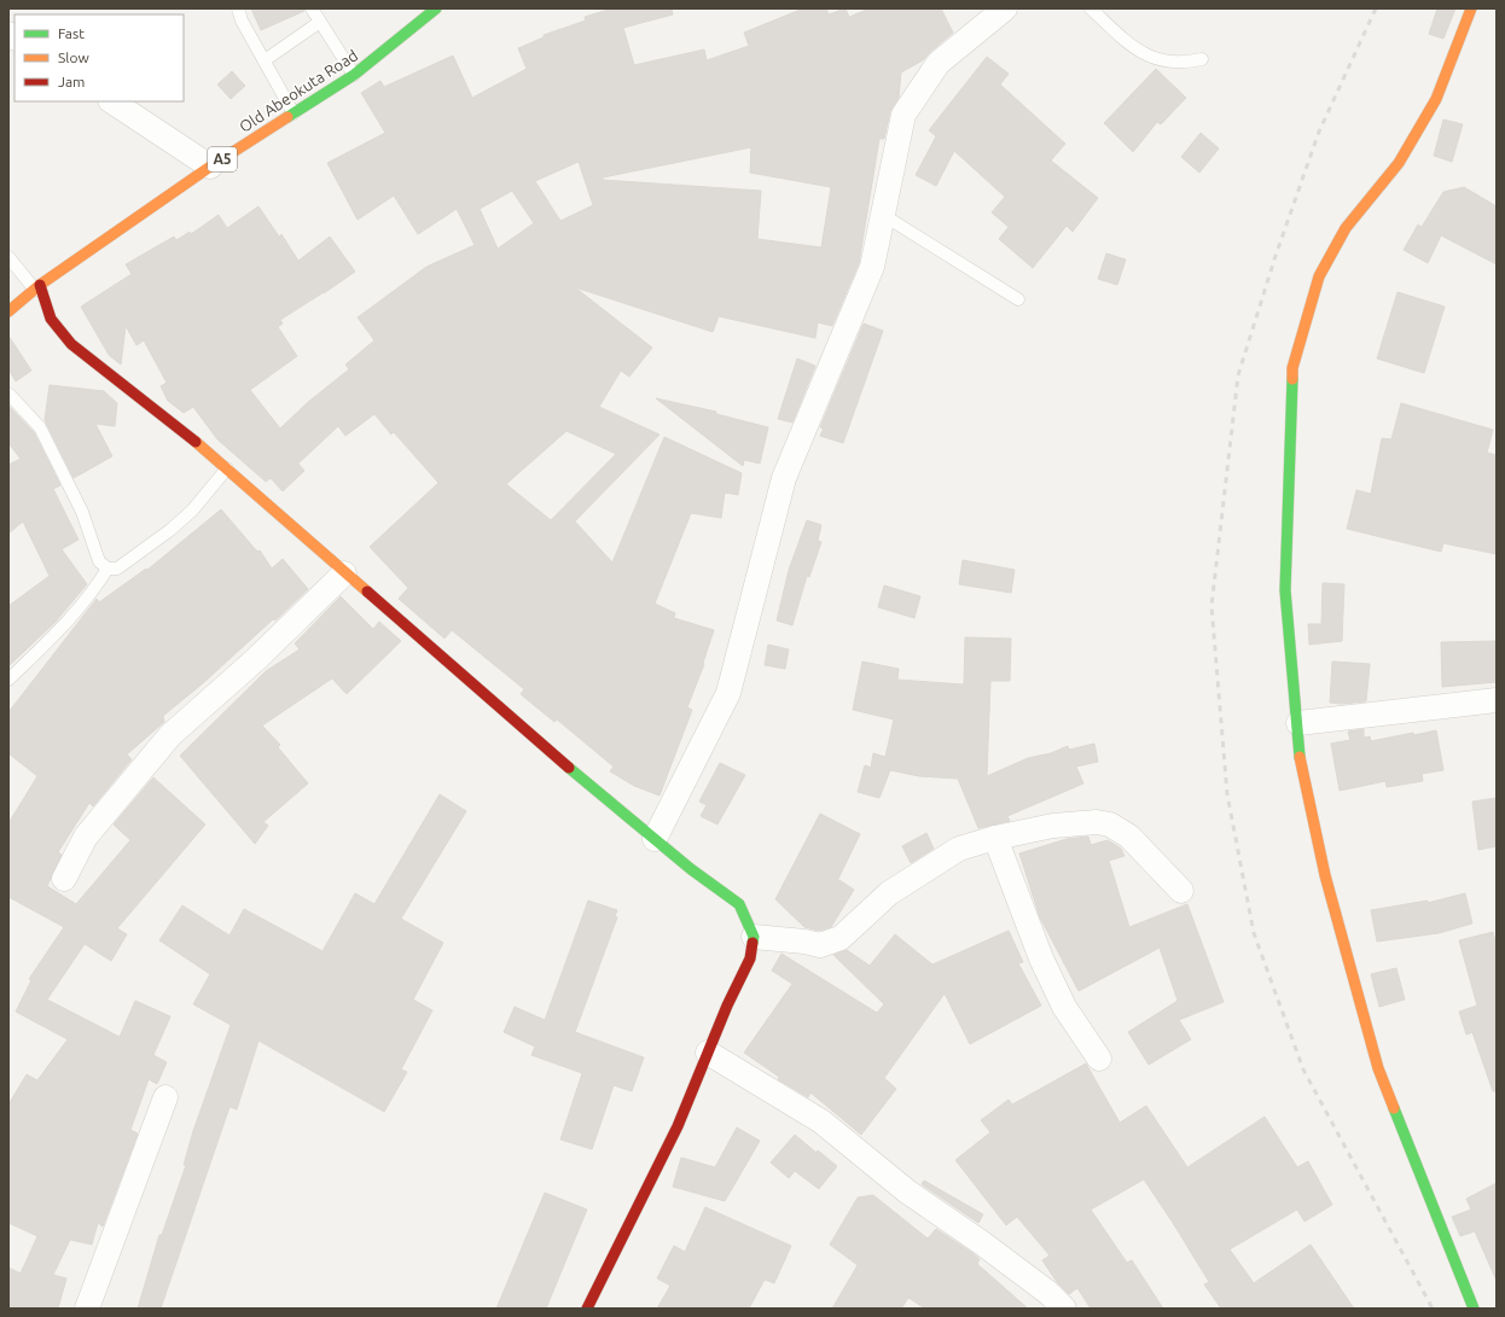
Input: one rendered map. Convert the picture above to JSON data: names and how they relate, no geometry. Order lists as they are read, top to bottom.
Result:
{
  "streets": {
    "main road": ["Old Abeokuta Road", "A5"]
  },
  "legend": ["Fast", "Slow", "Jam"]
}
